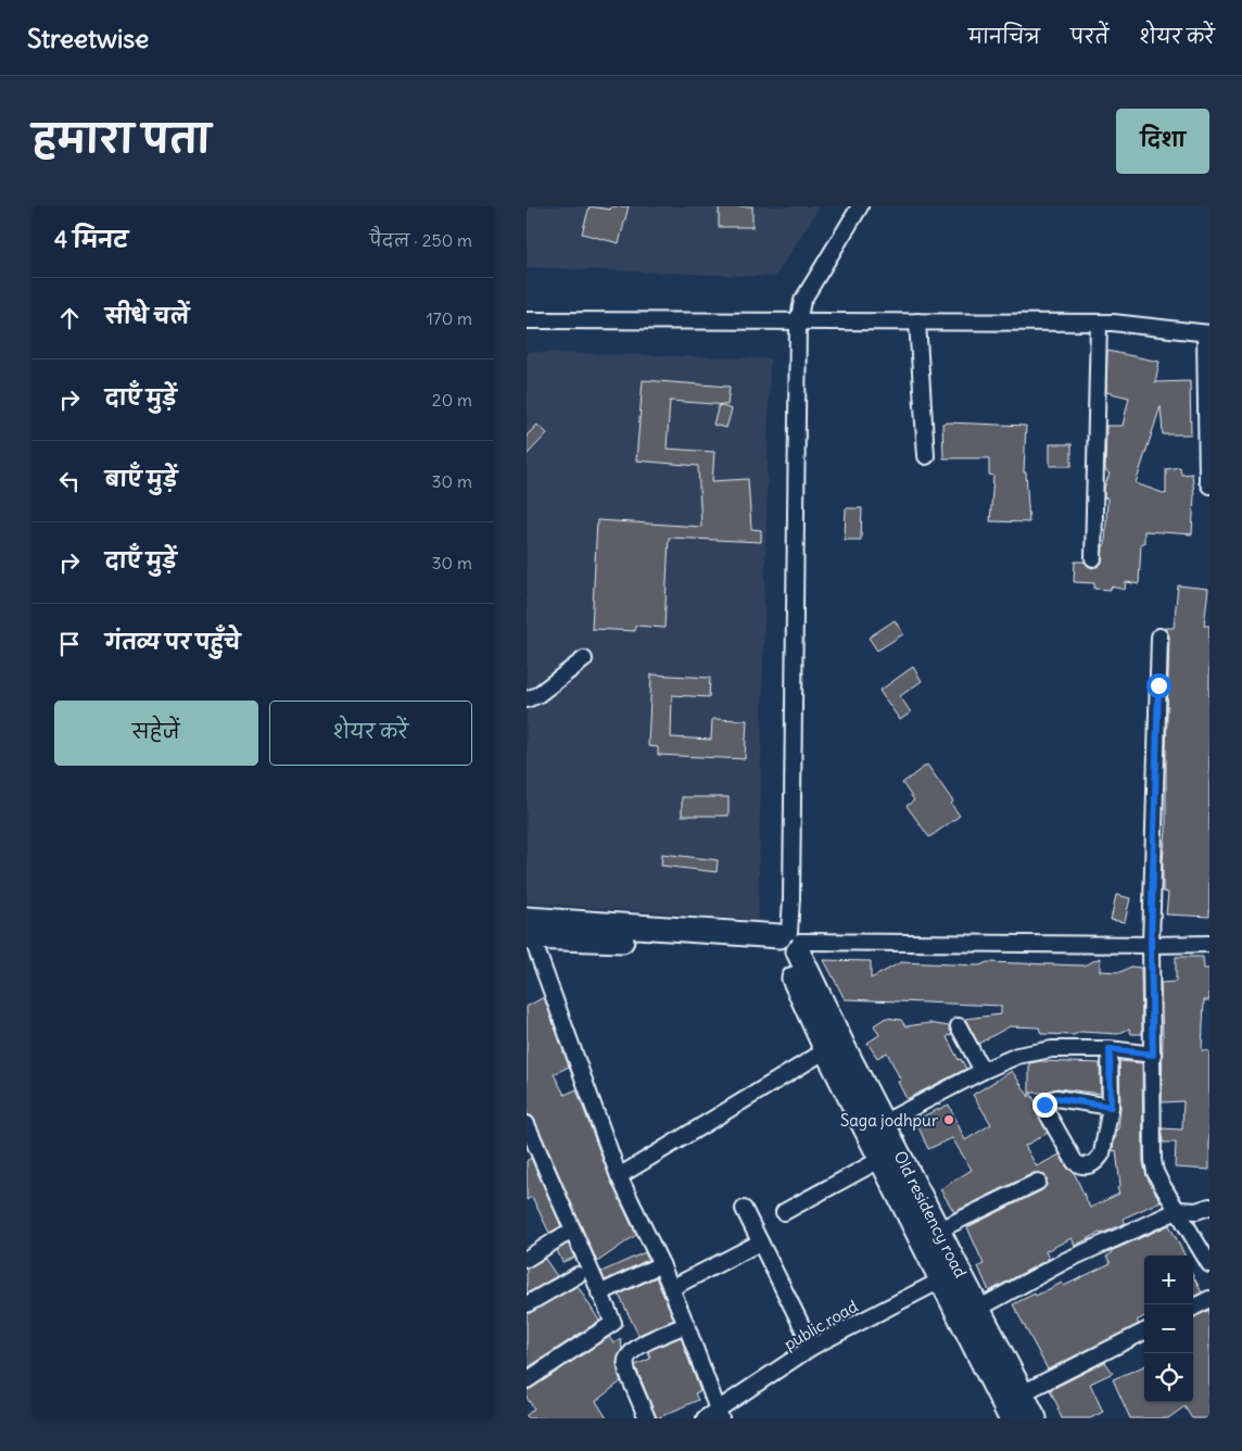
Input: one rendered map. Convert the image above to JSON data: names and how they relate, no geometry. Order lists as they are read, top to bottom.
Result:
{
  "streets": {
    "highway": ["Old residency road"],
    "street": ["public road"]
  },
  "crossings": [
    ["Old residency road", "public road"]
  ],
  "places": ["Saga jodhpur"],
  "page": {
    "header": "Streetwise",
    "nav": ["मानचित्र", "परतें", "शेयर करें"],
    "title": "हमारा पता",
    "buttons": [
      "दिशा",
      ["सहेजें", "शेयर करें"]
    ],
    "heading": ["4 मिनट", "पैदल · 250 m"],
    "list": [
      ["सीधे चलें", "170 m"],
      ["दाएँ मुड़ें", "20 m"],
      ["बाएँ मुड़ें", "30 m"],
      ["दाएँ मुड़ें", "30 m"],
      "गंतव्य पर पहुँचे"
    ],
    "map_buttons": ["+", "−"]
  }
}
